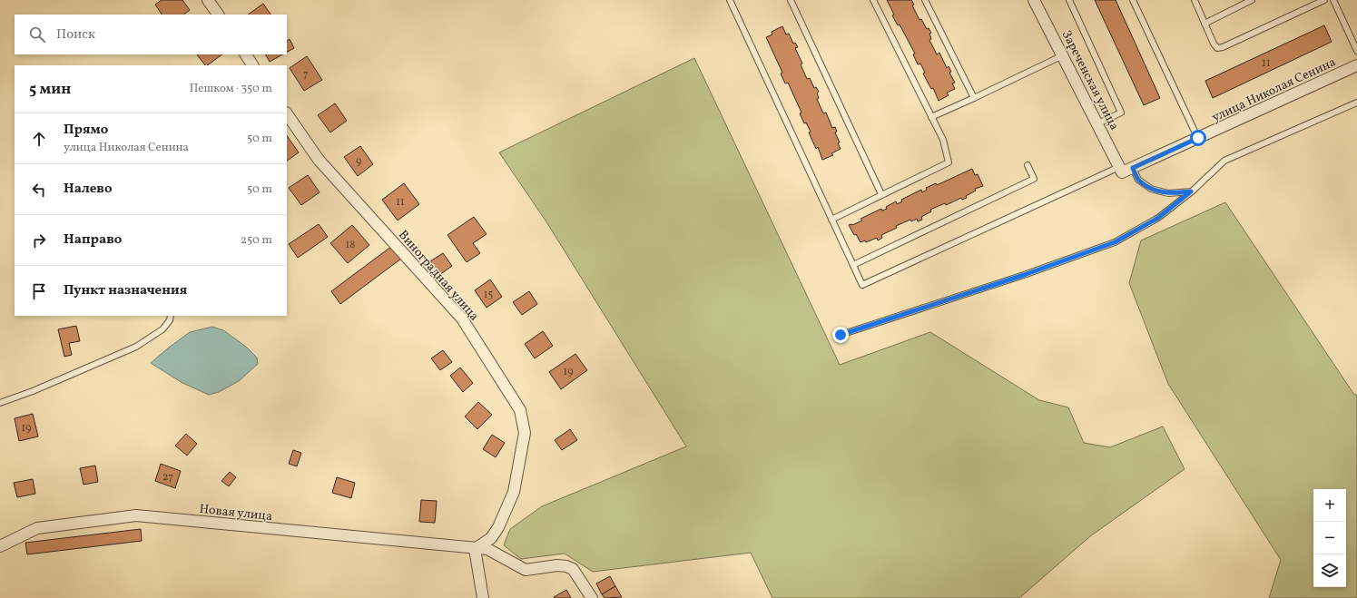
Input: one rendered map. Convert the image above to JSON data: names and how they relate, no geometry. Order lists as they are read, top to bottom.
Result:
{
  "streets": {
    "street": [
      "Зареченская улица",
      "улица Николая Сенина",
      "Виноградная улица",
      "Новая улица"
    ]
  },
  "crossings": [
    ["Зареченская улица", "улица Николая Сенина"],
    ["Виноградная улица", "Новая улица"]
  ],
  "house_numbers": [
    "11",
    "7",
    "9",
    "11",
    "18",
    "15",
    "19",
    "19",
    "27"
  ],
  "page": {
    "search": "Поиск",
    "heading": ["5 мин", "Пешком · 350 m"],
    "list": [
      ["Прямо", "улица Николая Сенина", "50 m"],
      ["Налево", "50 m"],
      ["Направо", "250 m"],
      "Пункт назначения"
    ],
    "map_buttons": ["+", "−"]
  }
}
